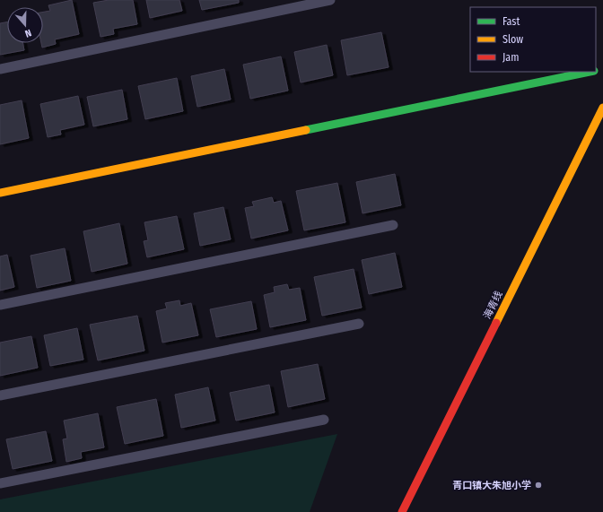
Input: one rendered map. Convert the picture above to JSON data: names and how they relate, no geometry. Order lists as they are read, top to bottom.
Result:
{
  "streets": {
    "street": ["海青线"]
  },
  "places": ["青口镇大朱旭小学"],
  "legend": ["Fast", "Slow", "Jam"],
  "north": "bottom"
}
